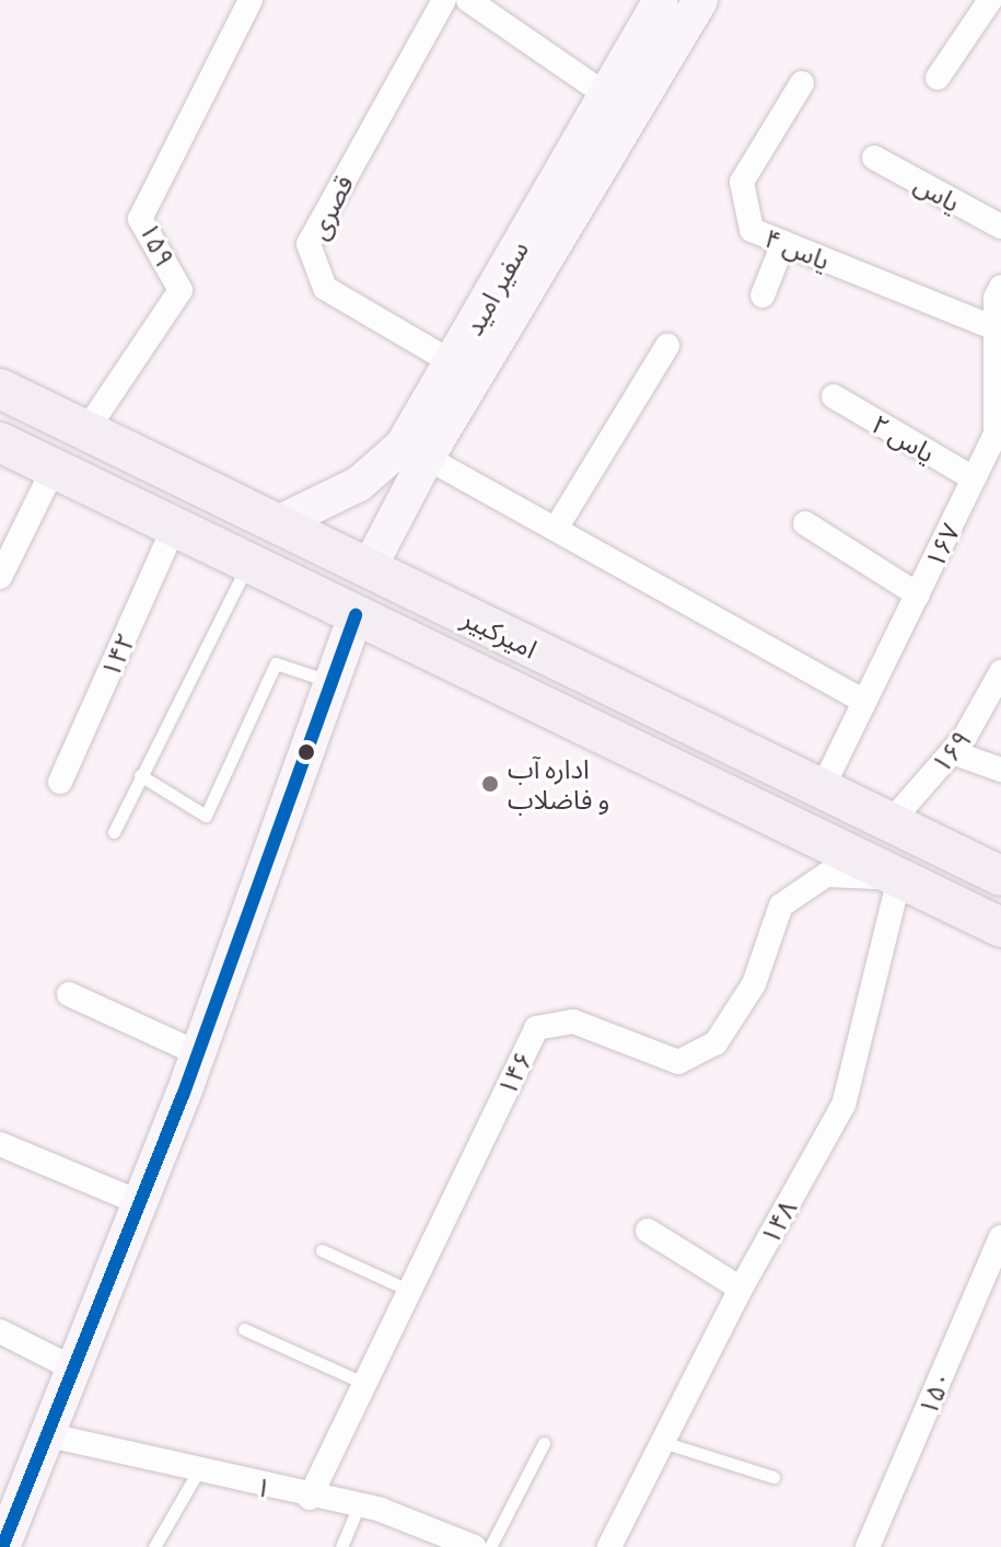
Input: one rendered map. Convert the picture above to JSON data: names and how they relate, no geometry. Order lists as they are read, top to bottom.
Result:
{
  "streets": {
    "main road": ["امیرکبیر"],
    "street": [
      "یاس",
      "قصری",
      "۱۵۹",
      "یاس ۴",
      "سفیر امید",
      "یاس ۲",
      "۱۶۷",
      "۱۴۲",
      "۱۶۹",
      "۱۴۶",
      "۱۴۸",
      "۱۵۰",
      "۱"
    ]
  },
  "crossings": [
    ["قصری", "سفیر امید"],
    ["۱۵۹", "امیرکبیر"],
    ["یاس ۴", "۱۶۷"],
    ["سفیر امید", "امیرکبیر"],
    ["یاس ۲", "۱۶۷"],
    ["۱۶۷", "امیرکبیر"],
    ["امیرکبیر", "۱۴۲"],
    ["امیرکبیر", "۱۶۹"],
    ["امیرکبیر", "۱۴۶"],
    ["امیرکبیر", "۱۴۸"],
    ["۱۴۶", "۱۴۸"],
    ["۱۴۶", "۱"]
  ],
  "places": ["اداره آب و فاضلاب"]
}
